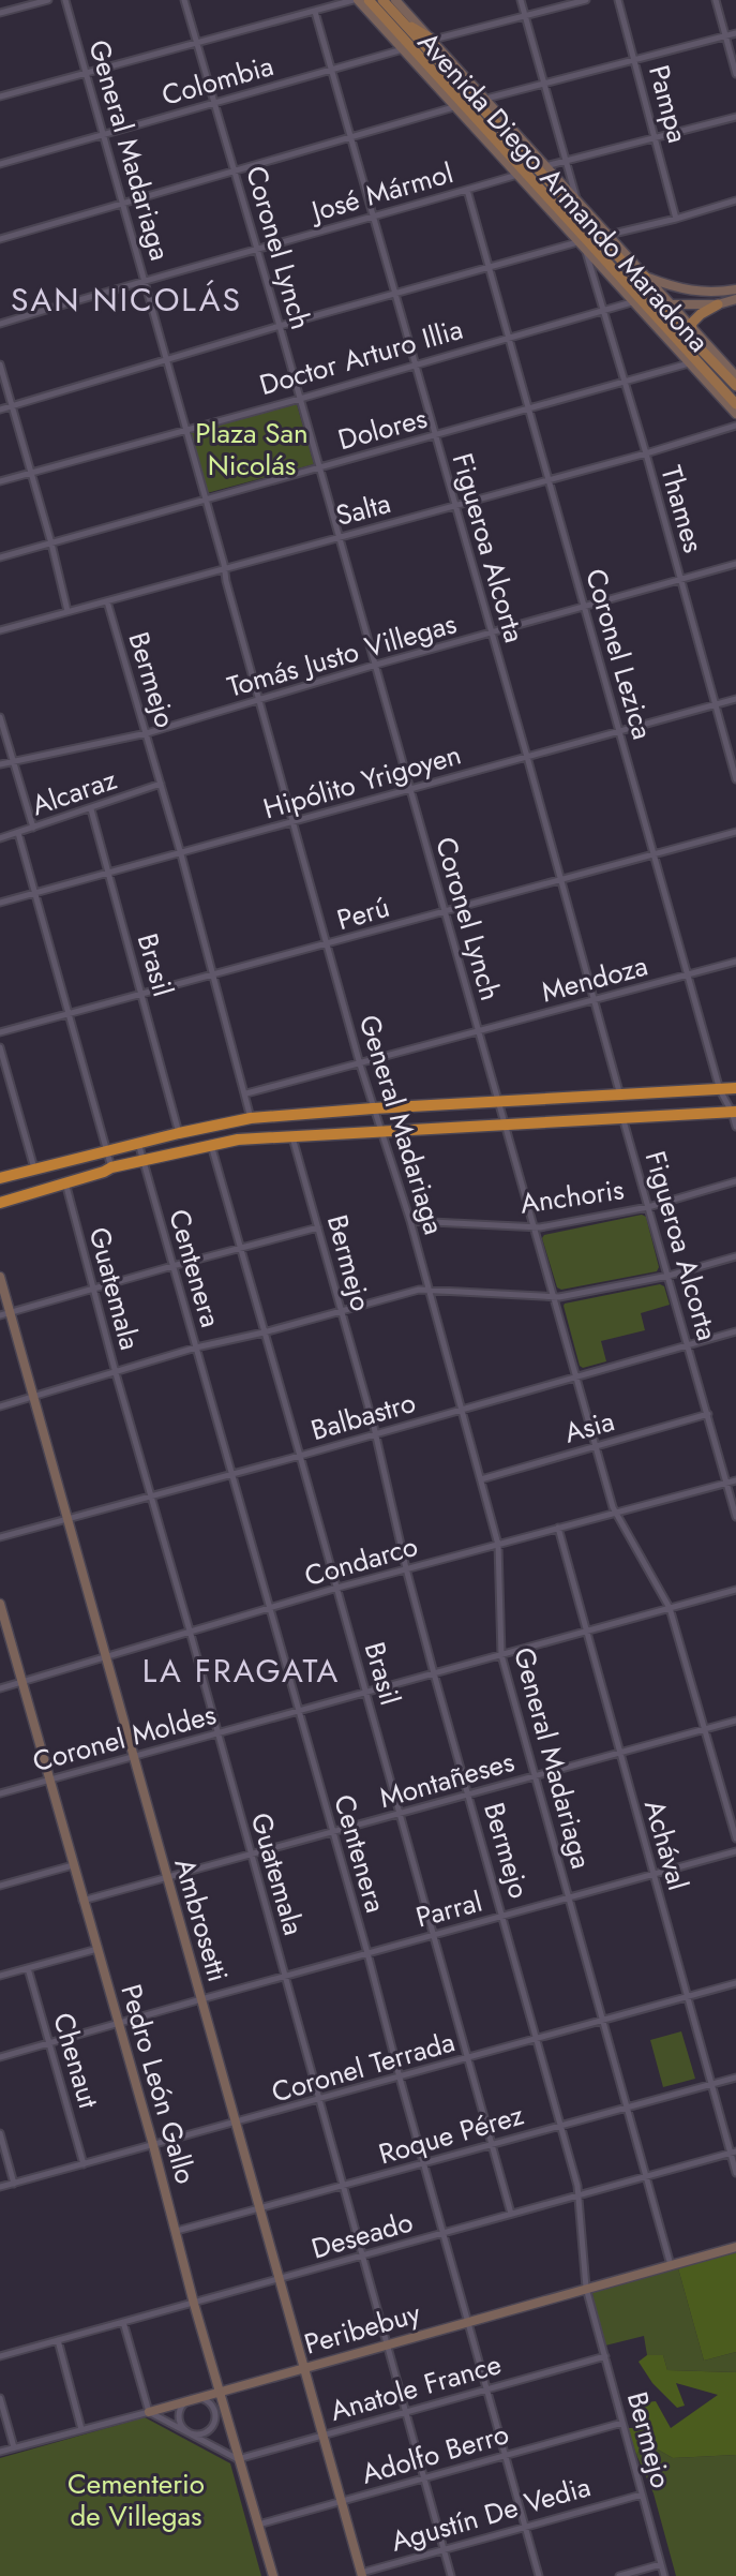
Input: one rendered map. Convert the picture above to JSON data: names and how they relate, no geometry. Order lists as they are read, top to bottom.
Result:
{
  "streets": {
    "main road": ["Avenida Diego Armando Maradona"],
    "street": [
      "Colombia",
      "Pampa",
      "General Madariaga",
      "José Mármol",
      "Coronel Lynch",
      "Doctor Arturo Illia",
      "Dolores",
      "Salta",
      "Thames",
      "Figueroa Alcorta",
      "Coronel Lezica",
      "Tomás Justo Villegas",
      "Bermejo",
      "Hipólito Yrigoyen",
      "Alcaraz",
      "Perú",
      "Brasil",
      "Mendoza",
      "Anchoris",
      "Centenera",
      "Guatemala",
      "Balbastro",
      "Asia",
      "Condarco",
      "Coronel Moldes",
      "Montañeses",
      "Achával",
      "Parral",
      "Ambrosetti",
      "Chenaut",
      "Coronel Terrada",
      "Pedro León Gallo",
      "Roque Pérez",
      "Deseado",
      "Peribebuy",
      "Anatole France",
      "Adolfo Berro",
      "Agustín De Vedia"
    ]
  },
  "crossings": [
    ["Colombia", "General Madariaga"],
    ["Colombia", "Avenida Diego Armando Maradona"],
    ["Colombia", "Coronel Lynch"],
    ["Colombia", "Figueroa Alcorta"],
    ["General Madariaga", "José Mármol"],
    ["General Madariaga", "Doctor Arturo Illia"],
    ["General Madariaga", "Dolores"],
    ["General Madariaga", "Salta"],
    ["General Madariaga", "Tomás Justo Villegas"],
    ["General Madariaga", "Hipólito Yrigoyen"],
    ["General Madariaga", "Perú"],
    ["General Madariaga", "Mendoza"],
    ["General Madariaga", "Anchoris"],
    ["General Madariaga", "Balbastro"],
    ["General Madariaga", "Asia"],
    ["General Madariaga", "Condarco"],
    ["General Madariaga", "Coronel Moldes"],
    ["General Madariaga", "Montañeses"],
    ["General Madariaga", "Parral"],
    ["General Madariaga", "Coronel Terrada"],
    ["General Madariaga", "Roque Pérez"],
    ["General Madariaga", "Deseado"],
    ["General Madariaga", "Peribebuy"],
    ["José Mármol", "Avenida Diego Armando Maradona"],
    ["José Mármol", "Coronel Lynch"],
    ["José Mármol", "Figueroa Alcorta"],
    ["José Mármol", "Coronel Lezica"],
    ["Avenida Diego Armando Maradona", "Doctor Arturo Illia"],
    ["Avenida Diego Armando Maradona", "Dolores"],
    ["Avenida Diego Armando Maradona", "Thames"],
    ["Coronel Lynch", "Doctor Arturo Illia"],
    ["Coronel Lynch", "Dolores"],
    ["Coronel Lynch", "Salta"],
    ["Coronel Lynch", "Tomás Justo Villegas"],
    ["Coronel Lynch", "Hipólito Yrigoyen"],
    ["Coronel Lynch", "Perú"],
    ["Coronel Lynch", "Mendoza"],
    ["Coronel Lynch", "Anchoris"],
    ["Coronel Lynch", "Balbastro"],
    ["Coronel Lynch", "Asia"],
    ["Coronel Lynch", "Condarco"],
    ["Coronel Lynch", "Coronel Moldes"],
    ["Coronel Lynch", "Montañeses"],
    ["Doctor Arturo Illia", "Thames"],
    ["Doctor Arturo Illia", "Figueroa Alcorta"],
    ["Doctor Arturo Illia", "Coronel Lezica"],
    ["Dolores", "Thames"],
    ["Dolores", "Figueroa Alcorta"],
    ["Dolores", "Coronel Lezica"],
    ["Salta", "Thames"],
    ["Salta", "Figueroa Alcorta"],
    ["Salta", "Coronel Lezica"],
    ["Salta", "Bermejo"],
    ["Thames", "Tomás Justo Villegas"],
    ["Thames", "Hipólito Yrigoyen"],
    ["Figueroa Alcorta", "Tomás Justo Villegas"],
    ["Figueroa Alcorta", "Hipólito Yrigoyen"],
    ["Figueroa Alcorta", "Perú"],
    ["Figueroa Alcorta", "Mendoza"],
    ["Figueroa Alcorta", "Anchoris"],
    ["Figueroa Alcorta", "Balbastro"],
    ["Figueroa Alcorta", "Asia"],
    ["Figueroa Alcorta", "Condarco"],
    ["Coronel Lezica", "Tomás Justo Villegas"],
    ["Coronel Lezica", "Hipólito Yrigoyen"],
    ["Coronel Lezica", "Perú"],
    ["Coronel Lezica", "Mendoza"],
    ["Tomás Justo Villegas", "Bermejo"],
    ["Bermejo", "Hipólito Yrigoyen"],
    ["Bermejo", "Alcaraz"],
    ["Bermejo", "Perú"],
    ["Bermejo", "Mendoza"],
    ["Bermejo", "Balbastro"],
    ["Bermejo", "Condarco"],
    ["Bermejo", "Coronel Moldes"],
    ["Bermejo", "Montañeses"],
    ["Bermejo", "Parral"],
    ["Bermejo", "Coronel Terrada"],
    ["Bermejo", "Roque Pérez"],
    ["Bermejo", "Deseado"],
    ["Bermejo", "Peribebuy"],
    ["Bermejo", "Anatole France"],
    ["Bermejo", "Adolfo Berro"],
    ["Bermejo", "Agustín De Vedia"],
    ["Hipólito Yrigoyen", "Brasil"],
    ["Alcaraz", "Brasil"],
    ["Perú", "Brasil"],
    ["Brasil", "Balbastro"],
    ["Brasil", "Condarco"],
    ["Brasil", "Coronel Moldes"],
    ["Brasil", "Montañeses"],
    ["Brasil", "Parral"],
    ["Brasil", "Coronel Terrada"],
    ["Brasil", "Roque Pérez"],
    ["Brasil", "Deseado"],
    ["Centenera", "Balbastro"],
    ["Centenera", "Condarco"],
    ["Centenera", "Coronel Moldes"],
    ["Centenera", "Montañeses"],
    ["Centenera", "Parral"],
    ["Centenera", "Coronel Terrada"],
    ["Centenera", "Roque Pérez"],
    ["Centenera", "Deseado"],
    ["Centenera", "Peribebuy"],
    ["Centenera", "Anatole France"],
    ["Centenera", "Adolfo Berro"],
    ["Centenera", "Agustín De Vedia"],
    ["Guatemala", "Balbastro"],
    ["Guatemala", "Condarco"],
    ["Guatemala", "Coronel Moldes"],
    ["Guatemala", "Montañeses"],
    ["Guatemala", "Parral"],
    ["Guatemala", "Coronel Terrada"],
    ["Guatemala", "Roque Pérez"],
    ["Guatemala", "Deseado"],
    ["Guatemala", "Peribebuy"],
    ["Guatemala", "Anatole France"],
    ["Guatemala", "Adolfo Berro"],
    ["Guatemala", "Agustín De Vedia"],
    ["Balbastro", "Ambrosetti"],
    ["Condarco", "Achával"],
    ["Condarco", "Ambrosetti"],
    ["Condarco", "Pedro León Gallo"],
    ["Coronel Moldes", "Achával"],
    ["Coronel Moldes", "Ambrosetti"],
    ["Coronel Moldes", "Pedro León Gallo"],
    ["Montañeses", "Achával"],
    ["Montañeses", "Ambrosetti"],
    ["Montañeses", "Pedro León Gallo"],
    ["Achával", "Parral"],
    ["Achával", "Coronel Terrada"],
    ["Achával", "Roque Pérez"],
    ["Achával", "Deseado"],
    ["Parral", "Ambrosetti"],
    ["Parral", "Chenaut"],
    ["Parral", "Pedro León Gallo"],
    ["Ambrosetti", "Coronel Terrada"],
    ["Ambrosetti", "Roque Pérez"],
    ["Ambrosetti", "Deseado"],
    ["Ambrosetti", "Peribebuy"],
    ["Ambrosetti", "Anatole France"],
    ["Ambrosetti", "Adolfo Berro"],
    ["Ambrosetti", "Agustín De Vedia"],
    ["Chenaut", "Coronel Terrada"],
    ["Coronel Terrada", "Pedro León Gallo"],
    ["Pedro León Gallo", "Roque Pérez"],
    ["Pedro León Gallo", "Deseado"],
    ["Pedro León Gallo", "Peribebuy"],
    ["Pedro León Gallo", "Anatole France"],
    ["Pedro León Gallo", "Adolfo Berro"]
  ],
  "districts": ["SAN NICOLÁS", "LA FRAGATA"],
  "parks": ["Plaza San Nicolás", "Cementerio de Villegas"]
}
